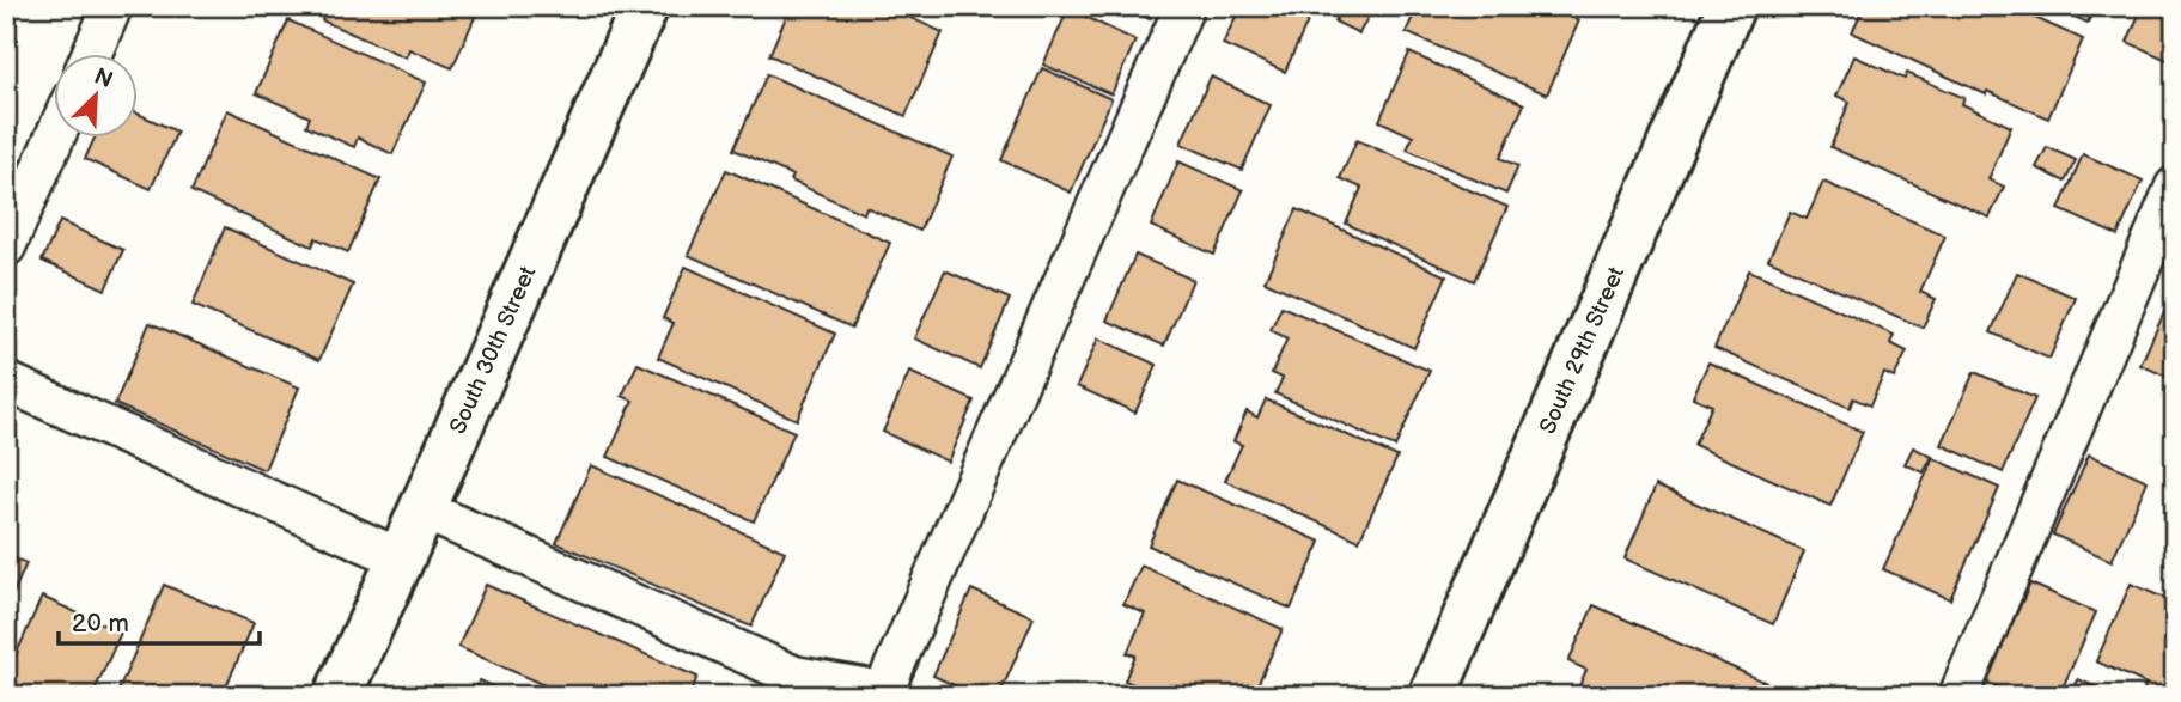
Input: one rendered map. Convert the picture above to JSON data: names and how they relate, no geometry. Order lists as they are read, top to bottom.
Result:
{
  "streets": {
    "street": ["South 30th Street", "South 29th Street"]
  },
  "scale_bar": "20 m",
  "north": "top right"
}
